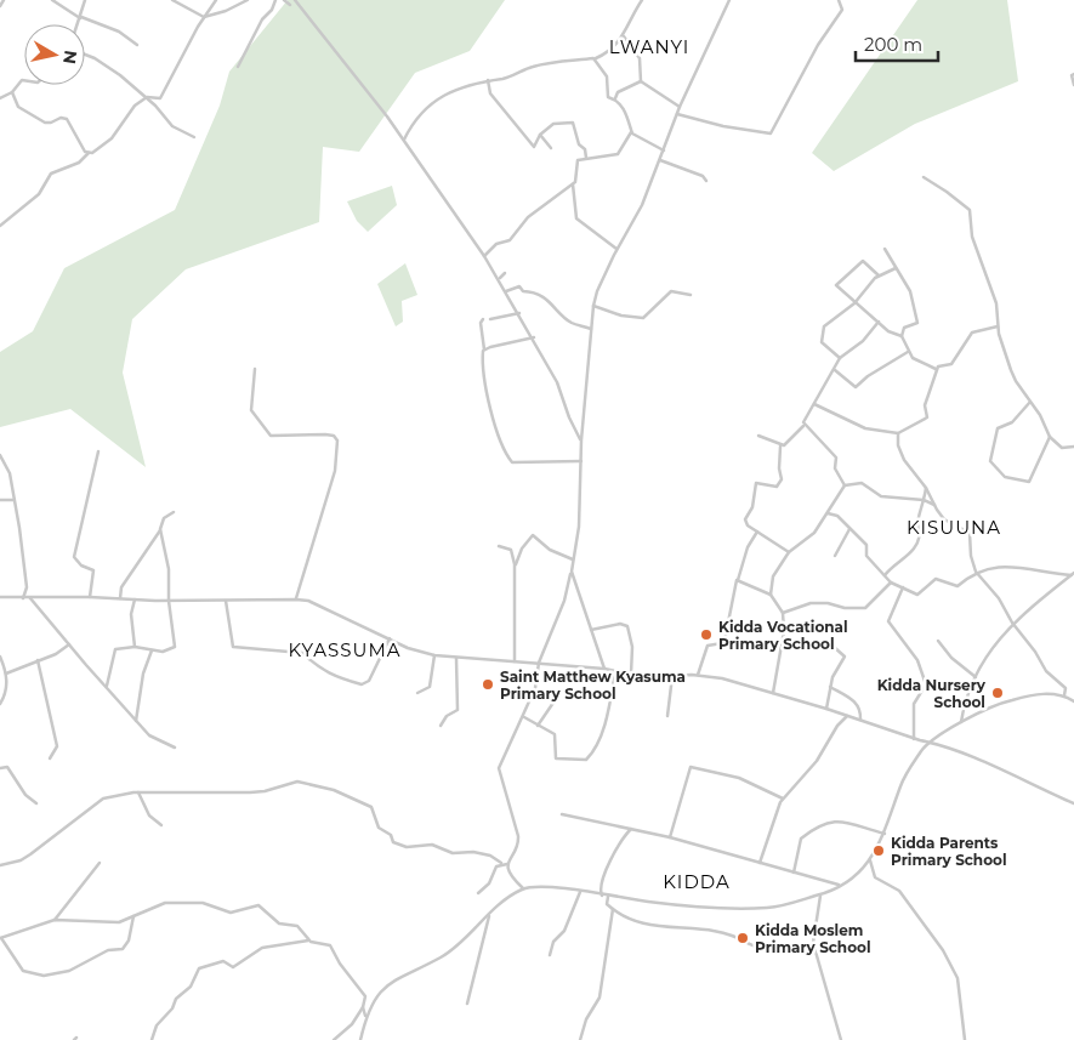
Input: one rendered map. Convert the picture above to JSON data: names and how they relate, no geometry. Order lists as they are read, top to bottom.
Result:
{
  "districts": [
    "LWANYI",
    "KISUUNA",
    "KYASSUMA",
    "KIDDA"
  ],
  "places": [
    "Kidda Vocational Primary School",
    "Saint Matthew Kyasuma Primary School",
    "Kidda Nursery School",
    "Kidda Parents Primary School",
    "Kidda Moslem Primary School"
  ],
  "scale_bar": "200 m",
  "north": "right"
}
